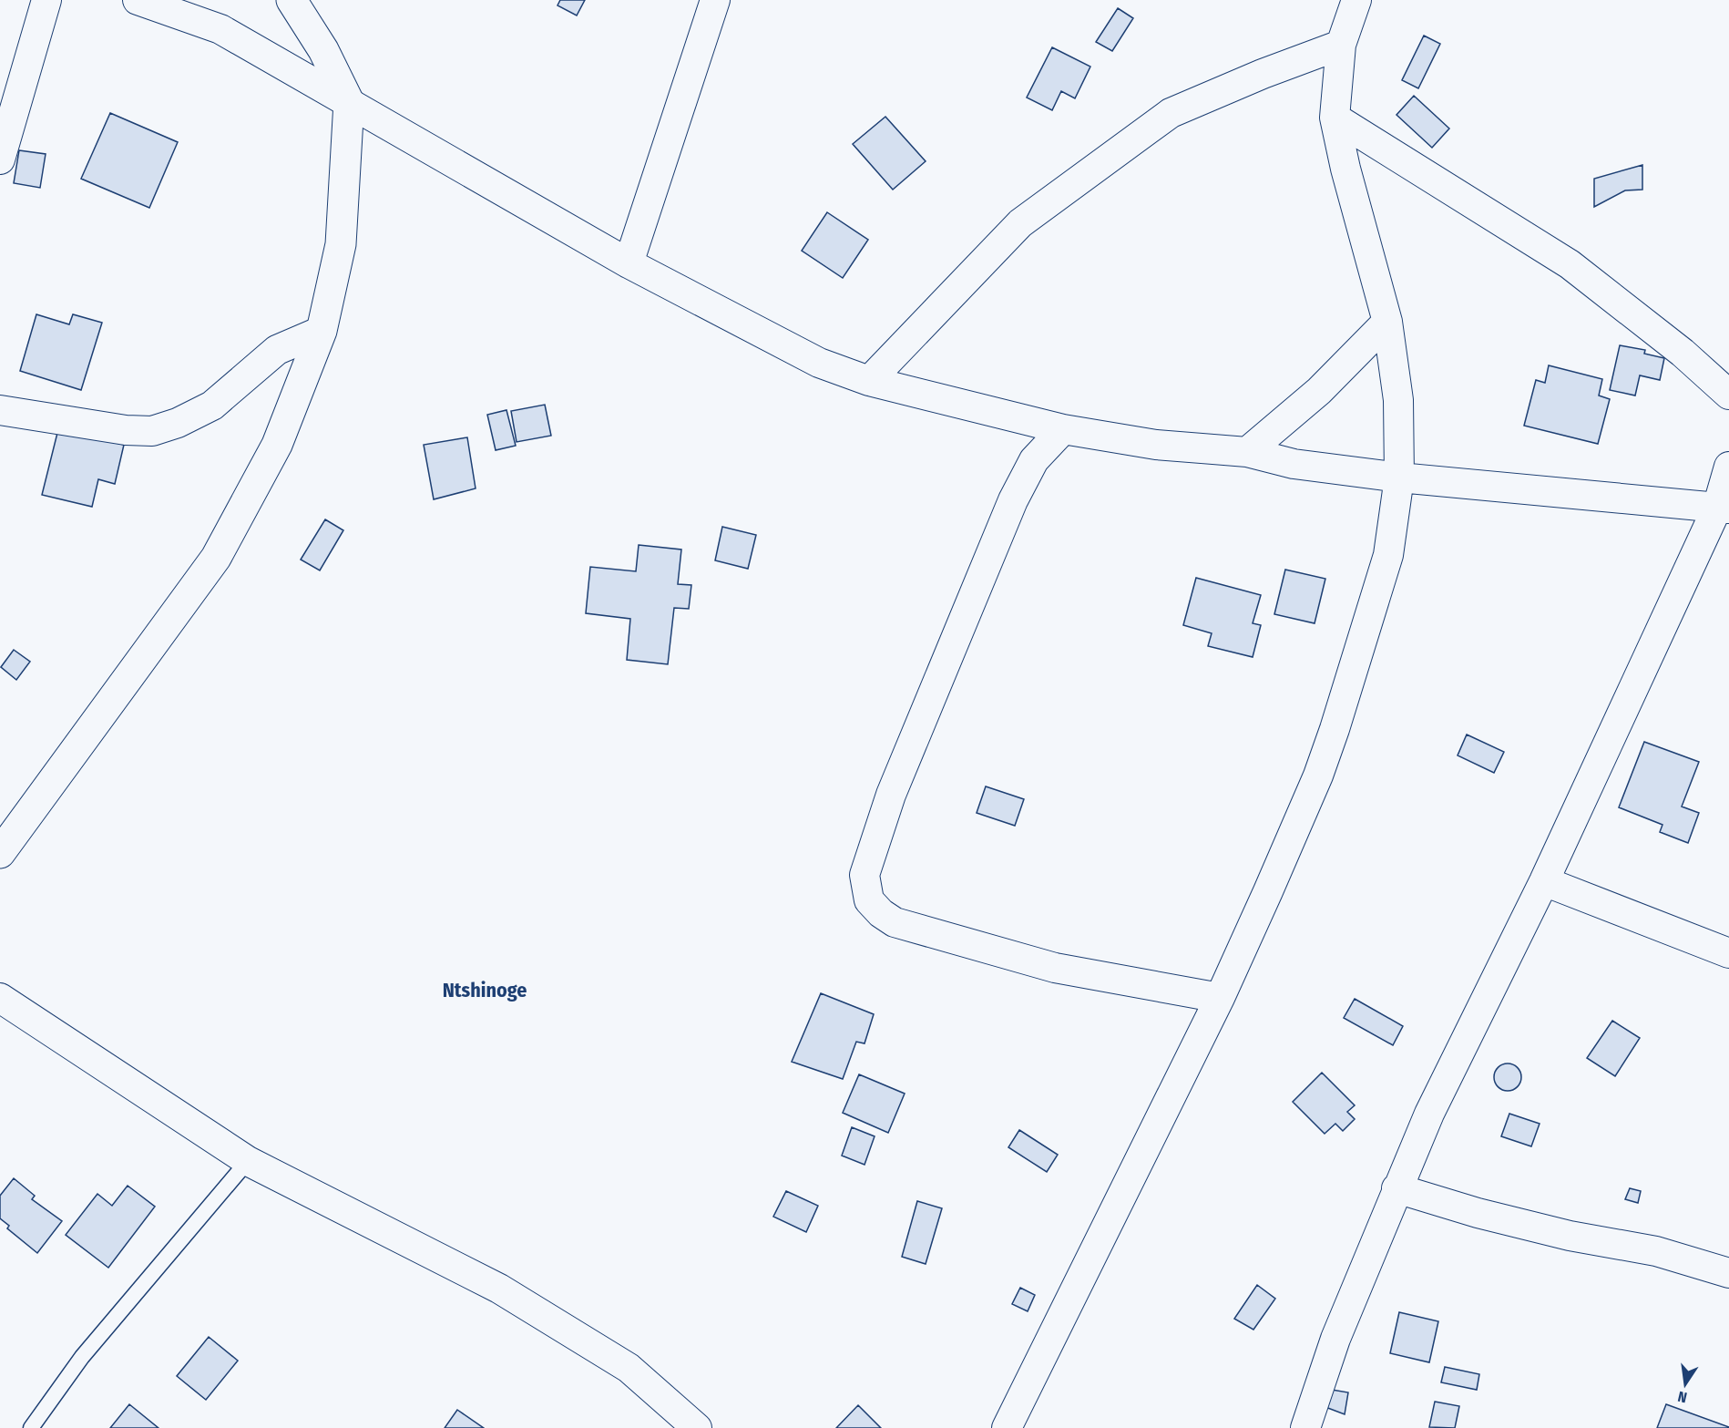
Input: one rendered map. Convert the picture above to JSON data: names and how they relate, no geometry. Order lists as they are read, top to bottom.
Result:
{
  "districts": ["Ntshinoge"],
  "north": "bottom"
}
